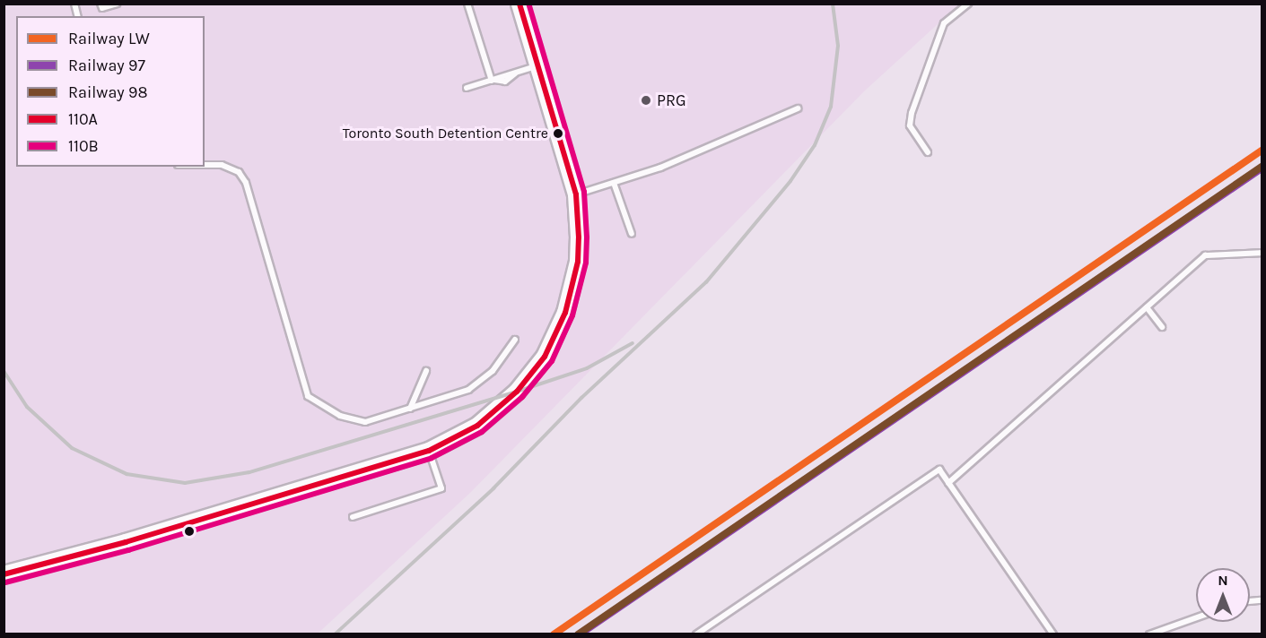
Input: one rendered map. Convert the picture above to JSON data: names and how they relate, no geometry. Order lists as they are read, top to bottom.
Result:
{
  "places": ["PRG", "Toronto South Detention Centre"],
  "lines": [
    "transit line 110A",
    "transit line 110B",
    "rail line LW",
    "rail line 98",
    "rail line 97"
  ],
  "legend": [
    "Railway LW",
    "Railway 97",
    "Railway 98",
    "110A",
    "110B"
  ],
  "north": "top"
}
